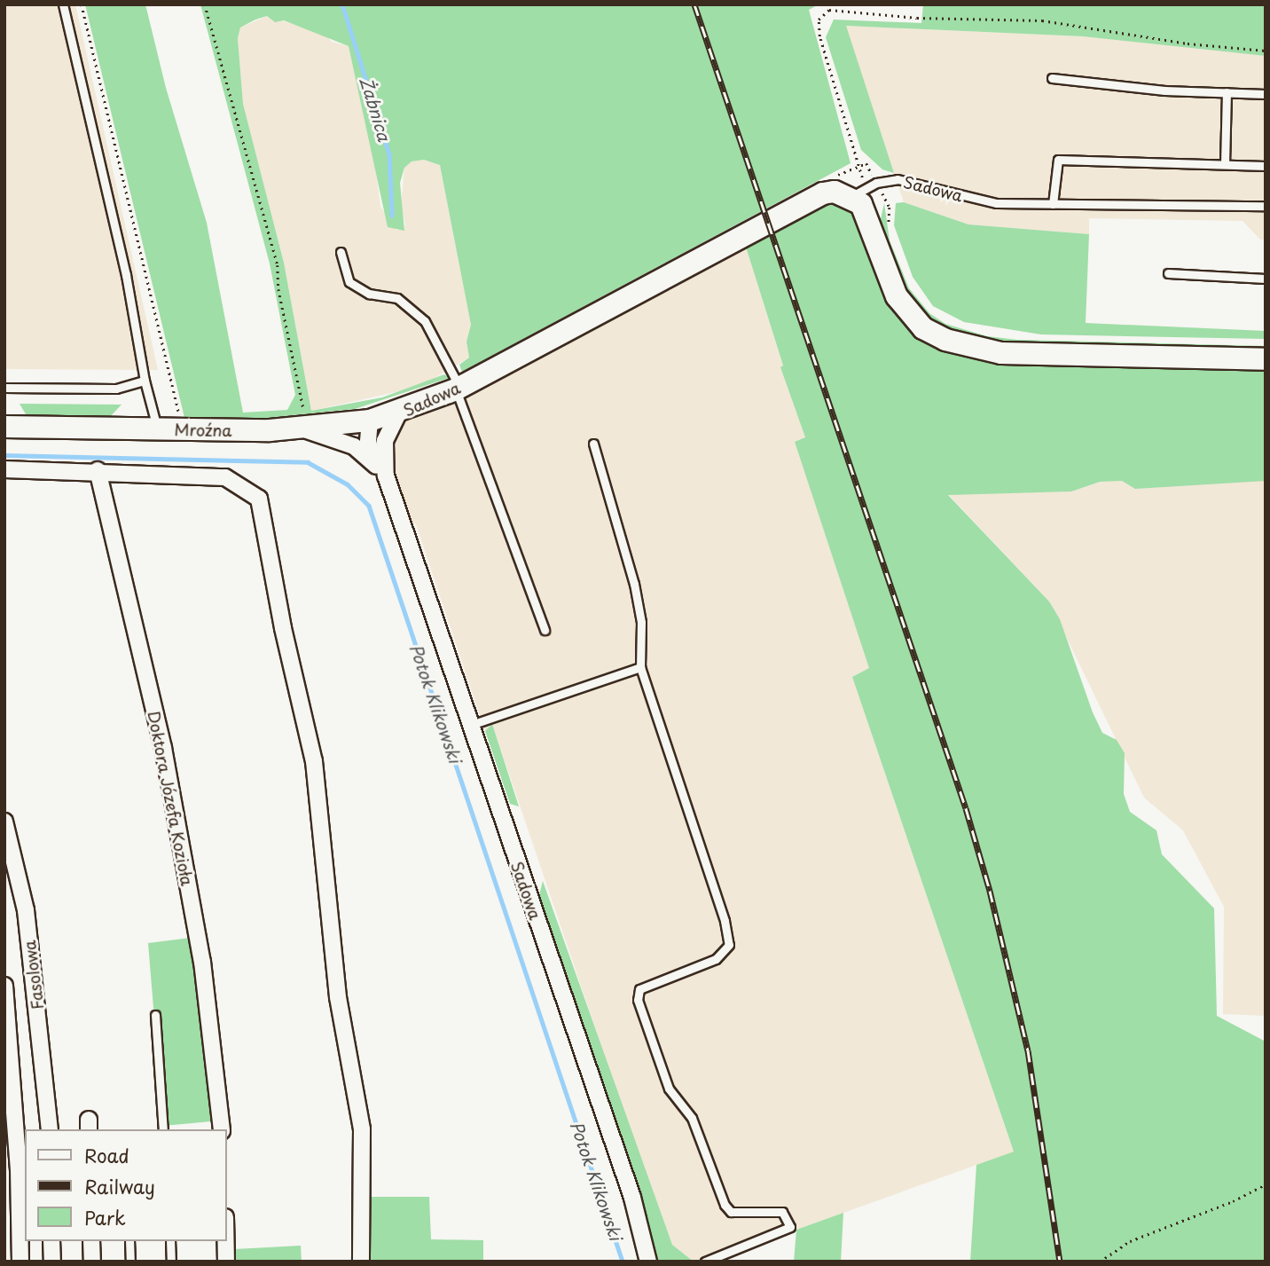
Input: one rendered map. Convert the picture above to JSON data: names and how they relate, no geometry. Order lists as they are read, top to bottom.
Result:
{
  "streets": {
    "main road": ["Sadowa", "Mroźna"],
    "street": ["Doktora Józefa Kozioła", "Fasolowa"]
  },
  "crossings": [
    ["Sadowa", "Mroźna"]
  ],
  "water": ["Żabnica", "Potok Klikowski"],
  "legend": ["Road", "Railway", "Park"]
}
